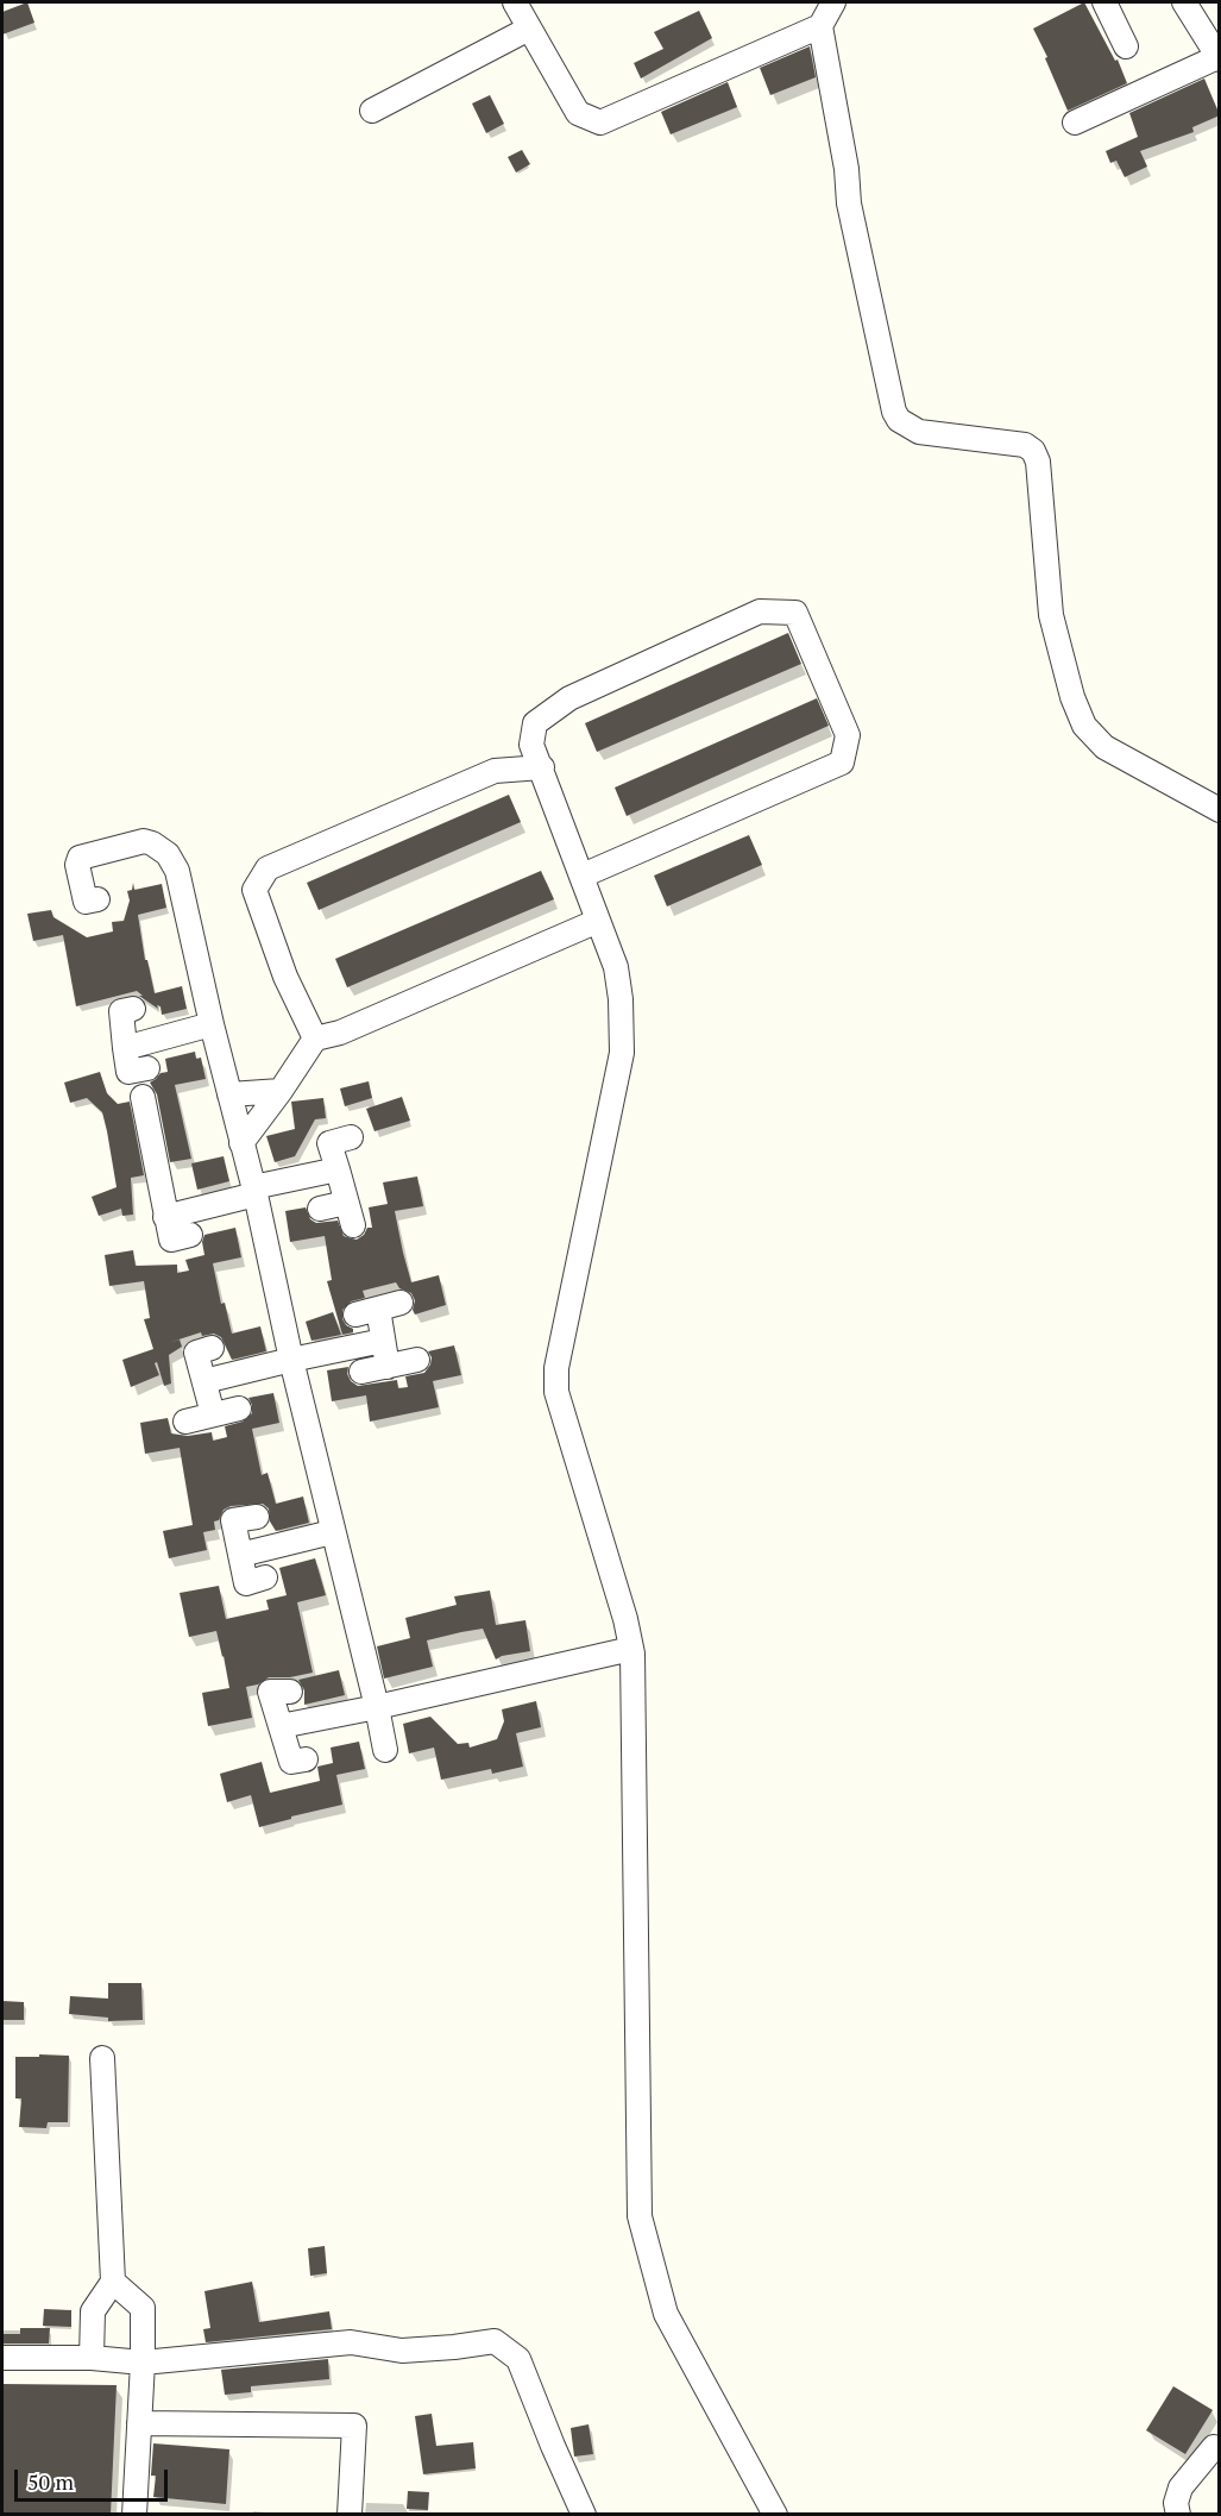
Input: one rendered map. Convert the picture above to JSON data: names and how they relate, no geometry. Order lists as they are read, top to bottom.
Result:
{
  "scale_bar": "50 m"
}
